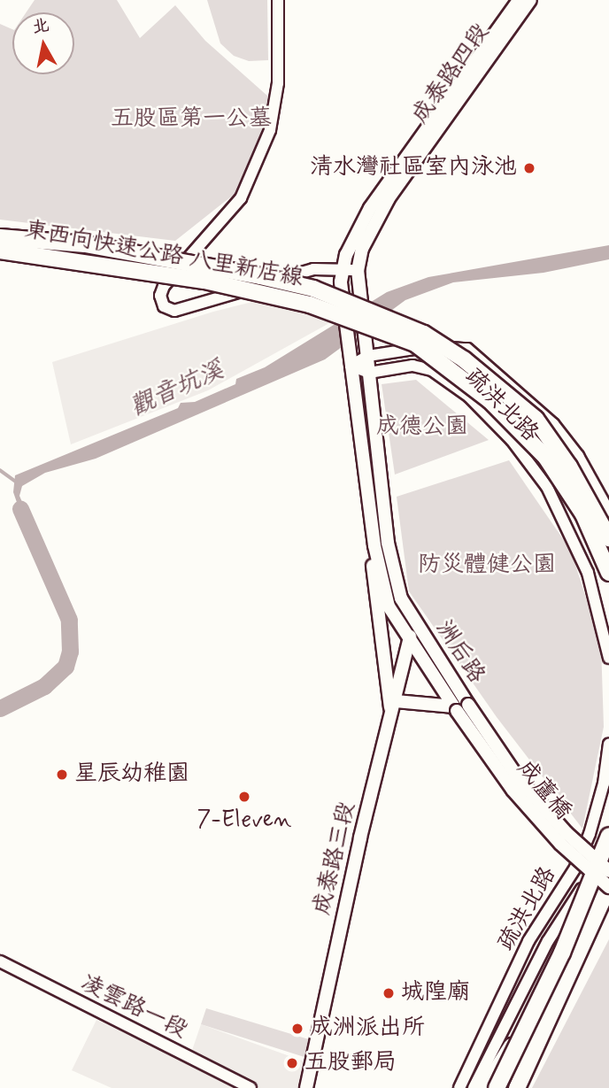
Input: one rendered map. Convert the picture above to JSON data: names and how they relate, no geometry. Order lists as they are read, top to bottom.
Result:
{
  "streets": {
    "highway": ["東西向快速公路 八里新店線"],
    "main road": [
      "成泰路四段",
      "洲后路",
      "成蘆橋",
      "成泰路三段"
    ],
    "street": ["疏洪北路", "凌雲路一段"]
  },
  "crossings": [
    ["洲后路", "成蘆橋"],
    ["洲后路", "成泰路三段"]
  ],
  "water": ["觀音坑溪"],
  "parks": ["五股區第一公墓", "成德公園", "防災體健公園"],
  "places": [
    "清水灣社區室內泳池",
    "星辰幼稚園",
    "7-Eleven",
    "城隍廟",
    "成洲派出所",
    "五股郵局"
  ],
  "north": "top"
}
